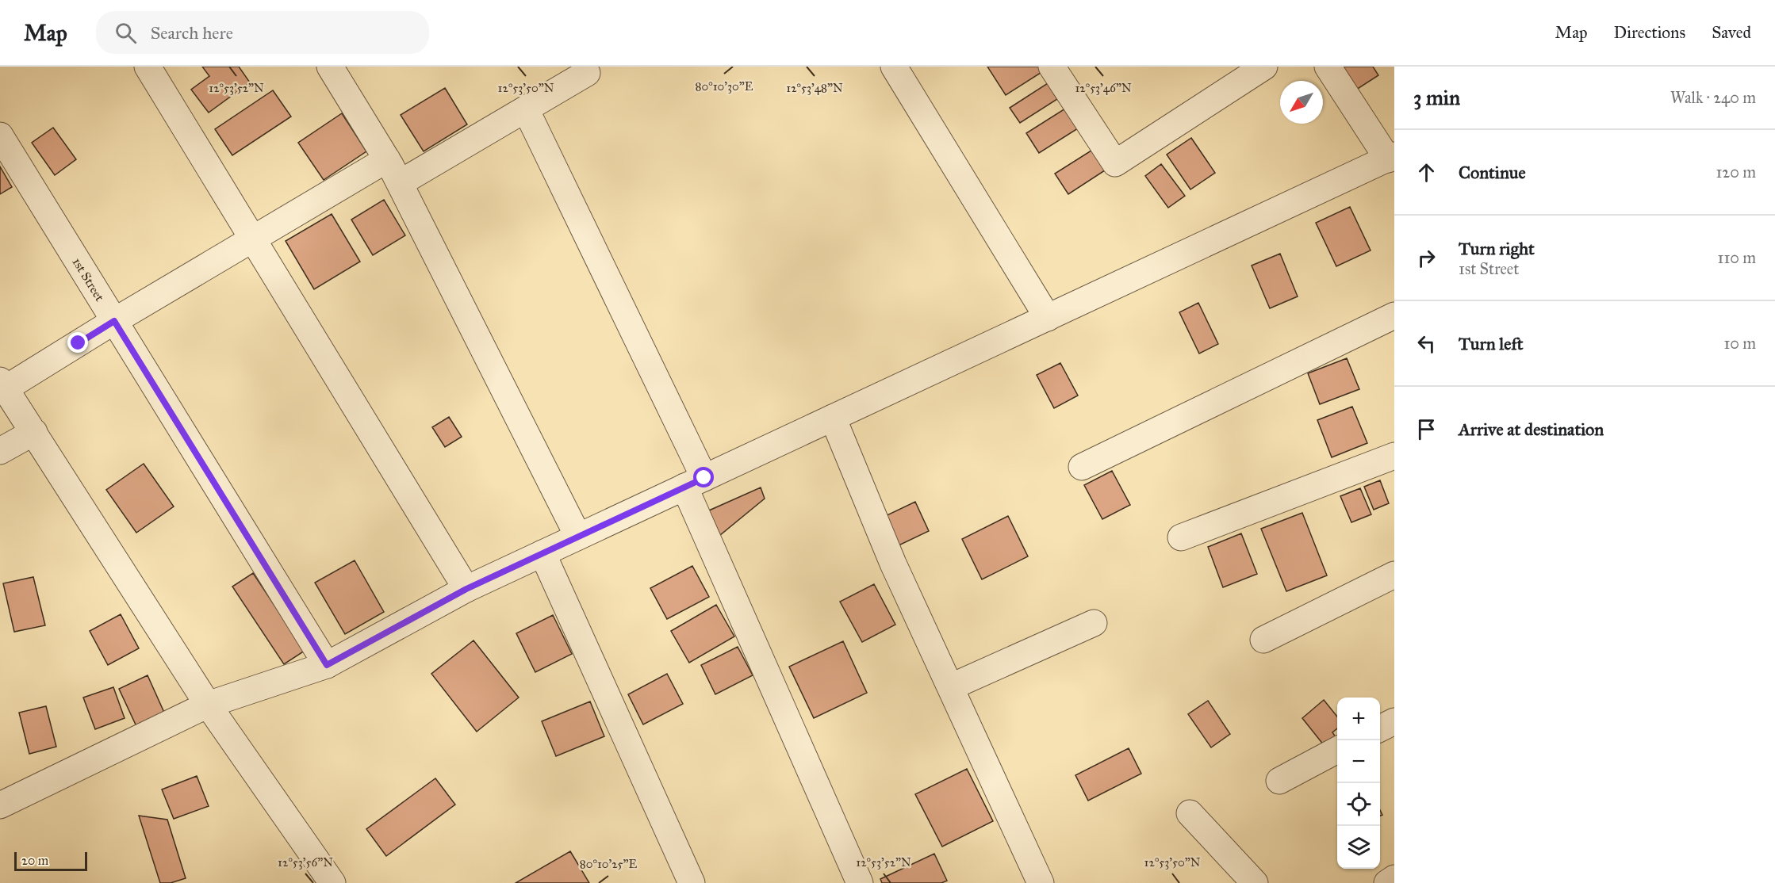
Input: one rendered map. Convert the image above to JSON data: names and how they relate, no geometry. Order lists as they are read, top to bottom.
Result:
{
  "streets": {
    "street": ["1st Street"]
  },
  "scale_bar": "20 m",
  "north": "bottom left",
  "page": {
    "header": "Map",
    "search": "Search here",
    "nav": ["Map", "Directions", "Saved"],
    "heading": ["3 min", "Walk · 240 m"],
    "list": [
      ["Continue", "120 m"],
      ["Turn right", "1st Street", "110 m"],
      ["Turn left", "10 m"],
      "Arrive at destination"
    ],
    "map_buttons": ["+", "−"],
    "scale": "20 m"
  },
  "coordinates": [
    "80°10'30\"E",
    "12°53'52\"N",
    "12°53'50\"N",
    "12°53'48\"N",
    "12°53'46\"N",
    "12°53'56\"N",
    "80°10'25\"E"
  ]
}
